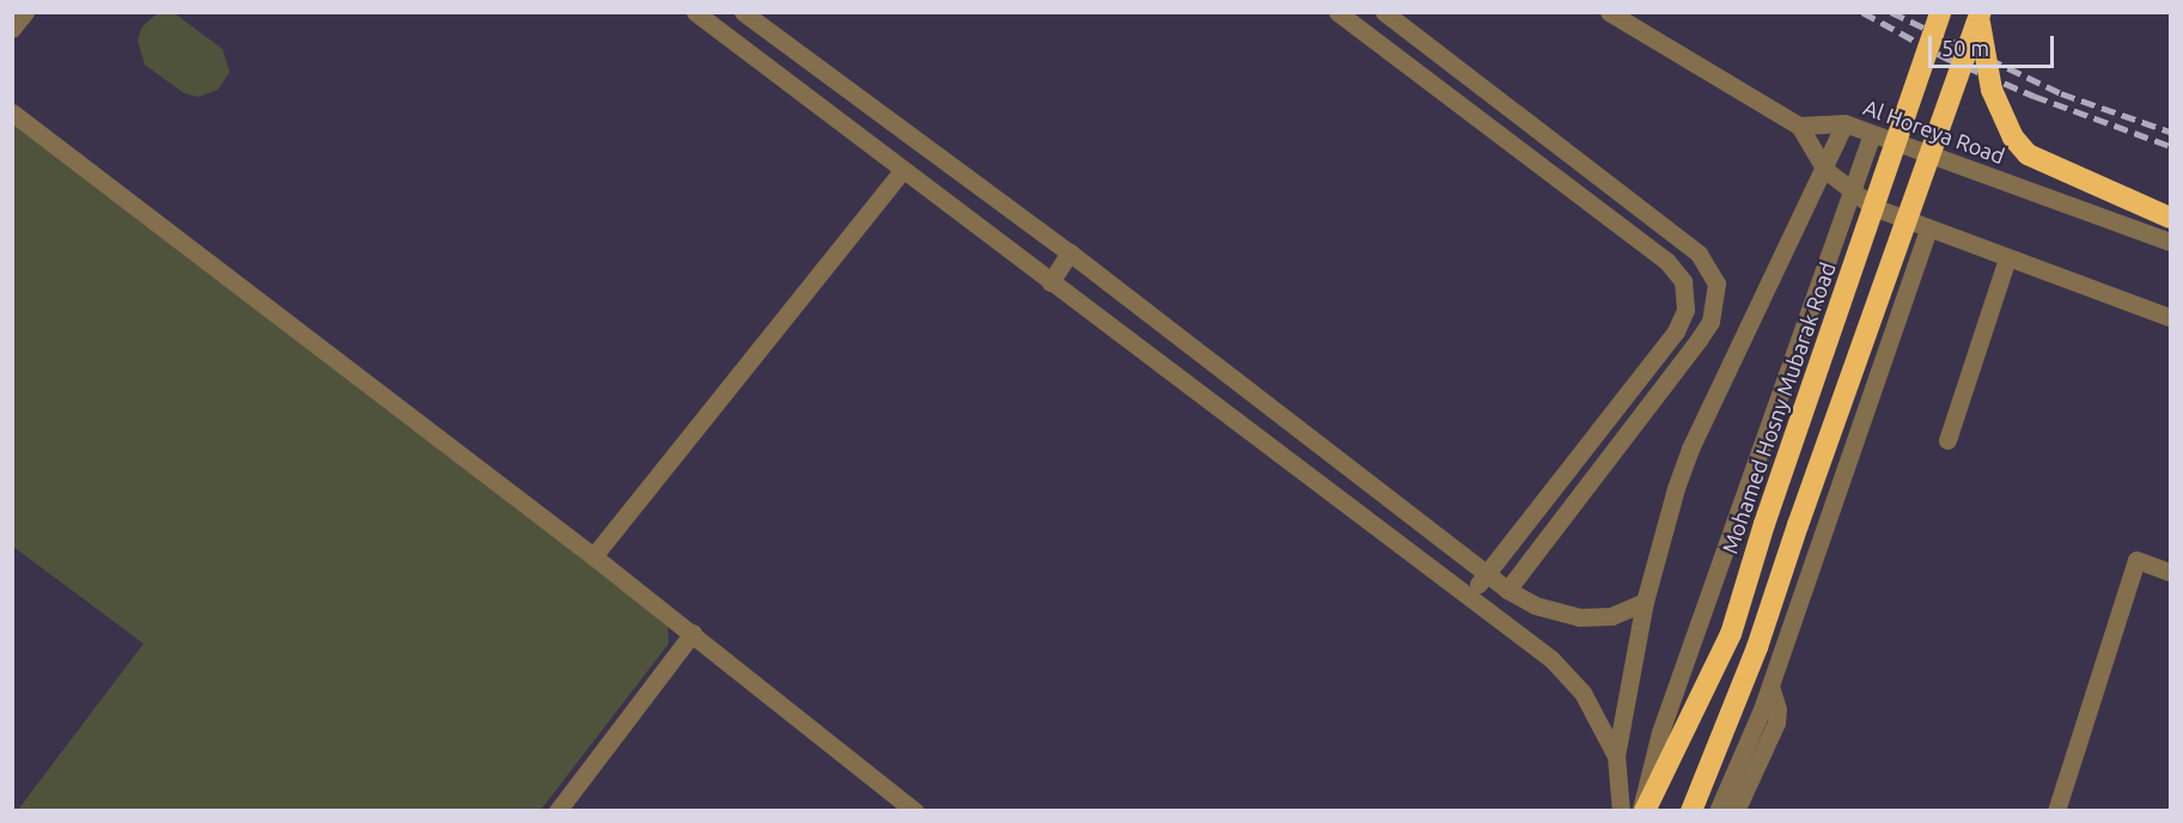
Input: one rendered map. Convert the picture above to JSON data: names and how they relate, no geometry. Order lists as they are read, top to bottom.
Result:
{
  "streets": {
    "highway": ["Mohamed Hosny Mubarak Road"],
    "street": ["Al Horeya Road"]
  },
  "scale_bar": "50 m"
}
